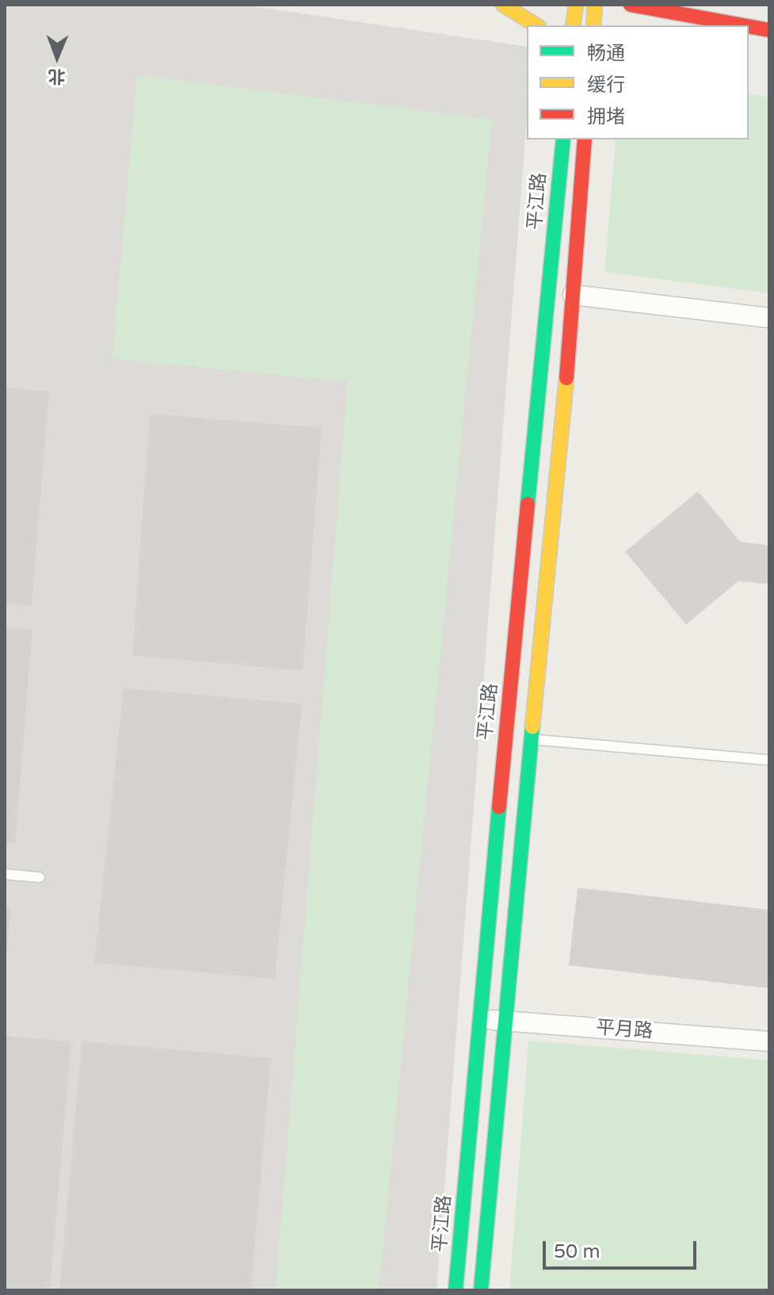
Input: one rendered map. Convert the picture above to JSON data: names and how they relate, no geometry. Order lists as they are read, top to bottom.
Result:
{
  "streets": {
    "street": ["平江路", "平月路"]
  },
  "crossings": [
    ["平江路", "平月路"]
  ],
  "legend": ["畅通", "缓行", "拥堵"],
  "scale_bar": "50 m",
  "north": "bottom"
}
